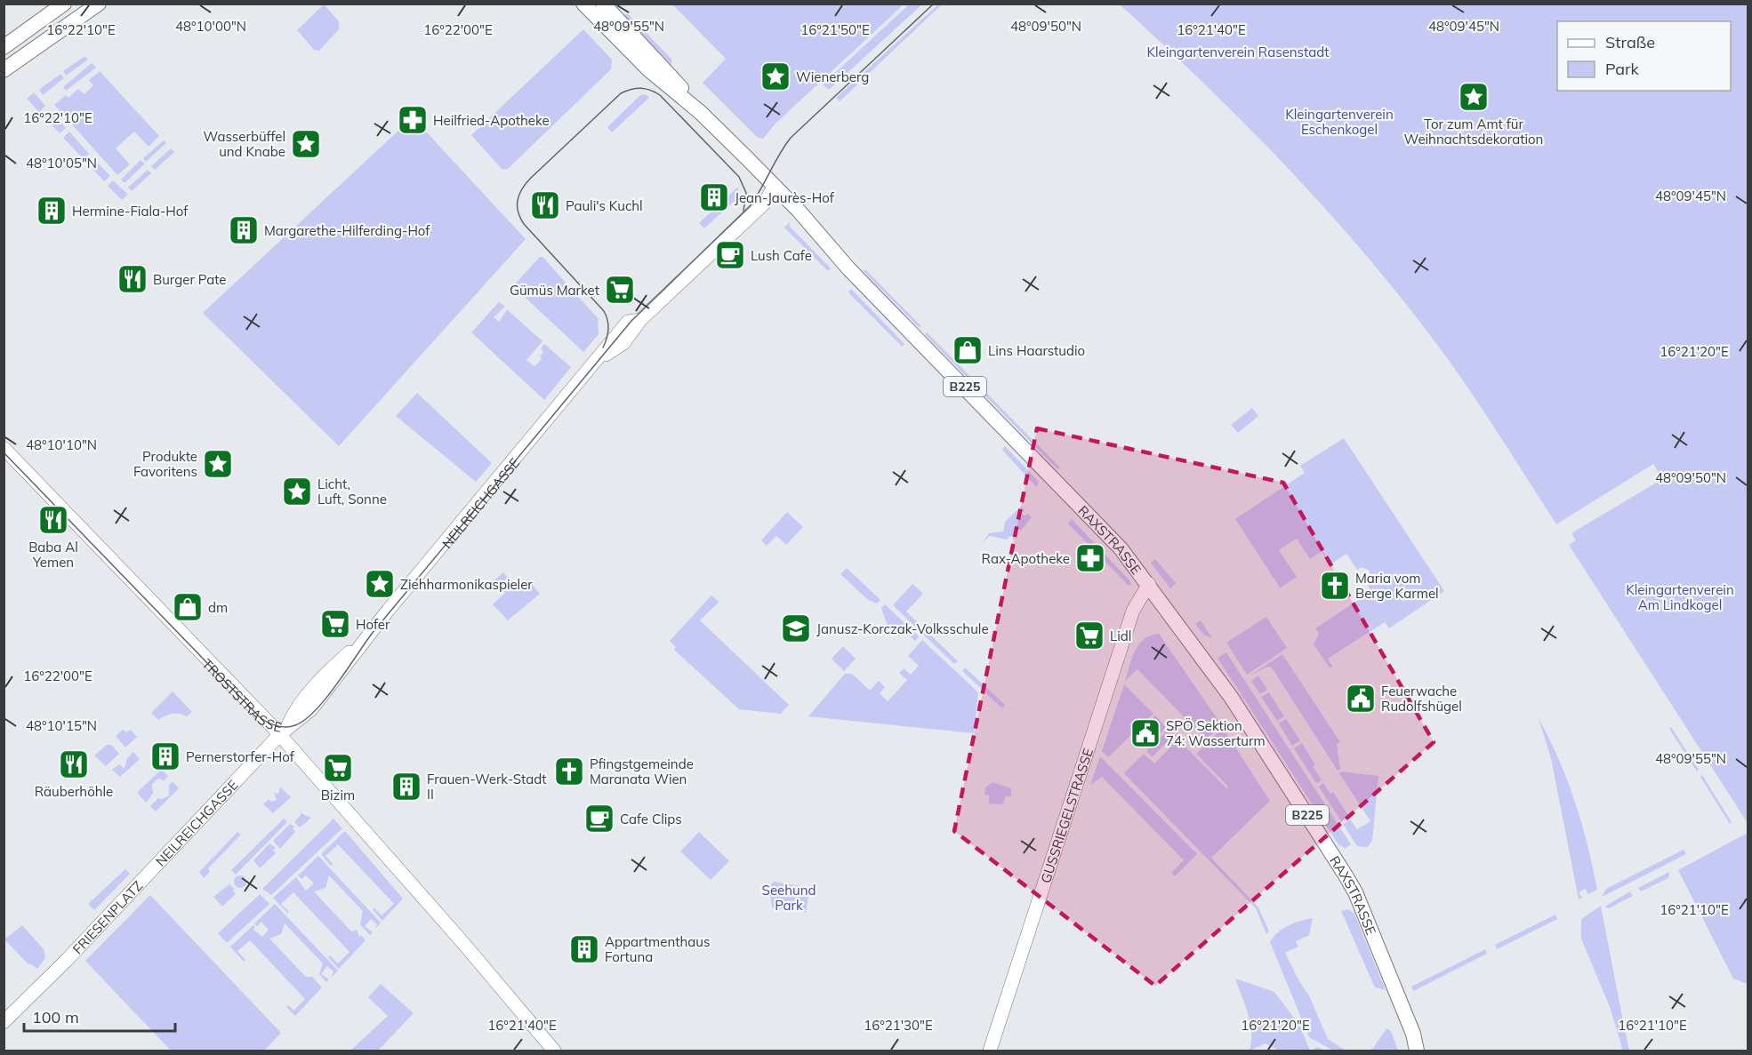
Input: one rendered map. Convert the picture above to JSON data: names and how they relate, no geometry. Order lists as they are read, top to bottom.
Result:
{
  "streets": {
    "main road": ["B225", "RAXSTRASSE"],
    "street": [
      "NEILREICHGASSE",
      "TROSTSTRASSE",
      "GUSSRIEGELSTRASSE",
      "FRIESENPLATZ"
    ]
  },
  "crossings": [
    ["NEILREICHGASSE", "RAXSTRASSE"],
    ["NEILREICHGASSE", "TROSTSTRASSE"],
    ["NEILREICHGASSE", "FRIESENPLATZ"],
    ["RAXSTRASSE", "GUSSRIEGELSTRASSE"]
  ],
  "parks": [
    "Kleingartenverein Rasenstadt",
    "Kleingartenverein Eschenkogel",
    "Kleingartenverein Am Lindkogel",
    "Seehund Park"
  ],
  "places": {
    "place": [
      "Wienerberg",
      "Tor zum Amt für Weihnachtsdekoration",
      "Wasserbüffel und Knabe",
      "Produkte Favoritens",
      "Licht, Luft, Sonne",
      "Ziehharmonikaspieler"
    ],
    "pharmacy": ["Heilfried-Apotheke", "Rax-Apotheke"],
    "building": [
      "Jean-Jaurès-Hof",
      "Hermine-Fiala-Hof",
      "Margarethe-Hilferding-Hof",
      "Pernerstorfer-Hof",
      "Frauen-Werk-Stadt II",
      "Appartmenthaus Fortuna"
    ],
    "restaurant": [
      "Pauli's Kuchl",
      "Burger Pate",
      "Baba Al Yemen",
      "Räuberhöhle"
    ],
    "cafe": ["Lush Cafe", "Cafe Clips"],
    "supermarket": [
      "Gümüs Market",
      "Hofer",
      "Lidl",
      "Bizim"
    ],
    "shop": ["Lins Haarstudio", "dm"],
    "church": ["Maria vom Berge Karmel", "Pfingstgemeinde Maranata Wien"],
    "school or university": ["Janusz-Korczak-Volksschule"],
    "public building": ["Feuerwache Rudolfshügel", "SPÖ Sektion 74: Wasserturm"]
  },
  "legend": ["Straße", "Park"],
  "scale_bar": "100 m",
  "coordinates": [
    "48°09'55\"N",
    "48°09'50\"N",
    "48°09'45\"N",
    "48°10'00\"N",
    "16°22'10\"E",
    "16°22'00\"E",
    "16°21'50\"E",
    "16°21'40\"E",
    "48°10'05\"N",
    "16°21'20\"E",
    "48°10'10\"N",
    "48°10'15\"N",
    "16°21'10\"E",
    "16°21'30\"E"
  ]
}
